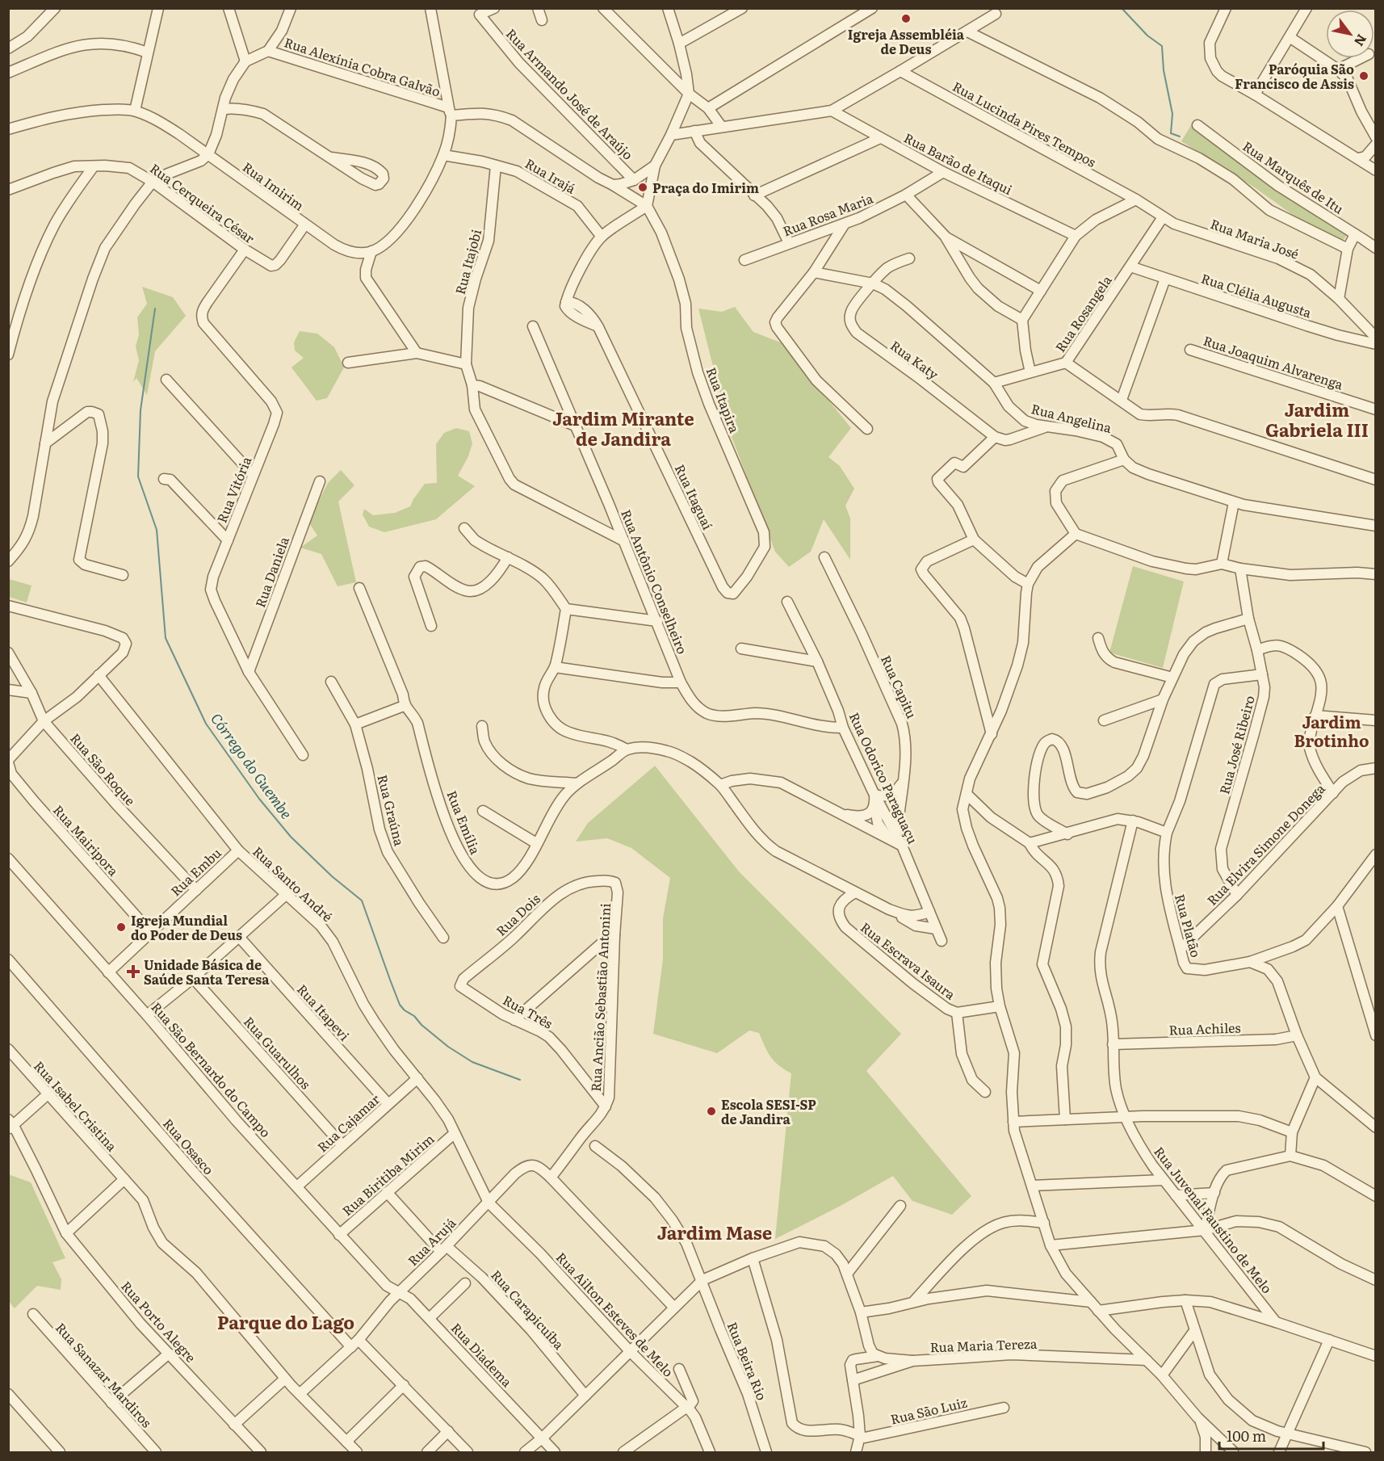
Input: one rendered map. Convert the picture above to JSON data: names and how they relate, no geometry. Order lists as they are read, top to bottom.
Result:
{
  "streets": {
    "street": [
      "Rua Alexínia Cobra Galvão",
      "Rua Armando José de Araújo",
      "Rua Lucinda Pires Tempos",
      "Rua Barão de Itaqui",
      "Rua Irajá",
      "Rua Marquês de Itu",
      "Rua Imirim",
      "Rua Cerqueira César",
      "Rua Rosa Maria",
      "Rua Maria José",
      "Rua Itajobi",
      "Rua Clélia Augusta",
      "Rua Rosangela",
      "Rua Katy",
      "Rua Joaquim Alvarenga",
      "Rua Itapira",
      "Rua Angelina",
      "Rua Vitória",
      "Rua Itaguaí",
      "Rua Daniela",
      "Rua Antônio Conselheiro",
      "Rua Capitu",
      "Rua José Ribeiro",
      "Rua São Roque",
      "Rua Odorico Paraguaçu",
      "Rua Graúna",
      "Rua Emília",
      "Rua Mairipora",
      "Rua Elvira Simone Donega",
      "Rua Embu",
      "Rua Santo André",
      "Rua Dois",
      "Rua Platão",
      "Rua Escrava Isaura",
      "Rua Ancião Sebastião Antonini",
      "Rua Três",
      "Rua Itapevi",
      "Rua Achiles",
      "Rua Guarulhos",
      "Rua São Bernardo do Campo",
      "Rua Isabel Cristina",
      "Rua Cajamar",
      "Rua Osasco",
      "Rua Biritiba Mirim",
      "Rua Juvenal Faustino de Melo",
      "Rua Arujá",
      "Rua Carapicuíba",
      "Rua Ailton Esteves de Melo",
      "Rua Porto Alegre",
      "Rua Maria Tereza",
      "Rua Diadema",
      "Rua Beira Rio",
      "Rua Sanazar Mardiros",
      "Rua São Luiz"
    ]
  },
  "crossings": [
    ["Rua Lucinda Pires Tempos", "Rua Maria José"],
    ["Rua Barão de Itaqui", "Rua Rosa Maria"],
    ["Rua Irajá", "Rua Itajobi"],
    ["Rua Irajá", "Rua Itaguaí"],
    ["Rua Imirim", "Rua Cerqueira César"],
    ["Rua Cerqueira César", "Rua Vitória"],
    ["Rua Maria José", "Rua Rosangela"],
    ["Rua Itajobi", "Rua Antônio Conselheiro"],
    ["Rua Clélia Augusta", "Rua Rosangela"],
    ["Rua Rosangela", "Rua Angelina"],
    ["Rua Katy", "Rua Angelina"],
    ["Rua Itapira", "Rua Itaguaí"],
    ["Rua Vitória", "Rua Daniela"],
    ["Rua Antônio Conselheiro", "Rua Odorico Paraguaçu"],
    ["Rua Capitu", "Rua Odorico Paraguaçu"],
    ["Rua José Ribeiro", "Rua Elvira Simone Donega"],
    ["Rua José Ribeiro", "Rua Platão"],
    ["Rua São Roque", "Rua Embu"],
    ["Rua Mairipora", "Rua Embu"],
    ["Rua Elvira Simone Donega", "Rua Platão"],
    ["Rua Embu", "Rua Santo André"],
    ["Rua Embu", "Rua São Bernardo do Campo"],
    ["Rua Santo André", "Rua Cajamar"],
    ["Rua Santo André", "Rua Biritiba Mirim"],
    ["Rua Santo André", "Rua Arujá"],
    ["Rua Santo André", "Rua Ailton Esteves de Melo"],
    ["Rua Dois", "Rua Ancião Sebastião Antonini"],
    ["Rua Dois", "Rua Três"],
    ["Rua Ancião Sebastião Antonini", "Rua Três"],
    ["Rua Ancião Sebastião Antonini", "Rua Arujá"],
    ["Rua Itapevi", "Rua Cajamar"],
    ["Rua Achiles", "Rua Juvenal Faustino de Melo"],
    ["Rua Guarulhos", "Rua Cajamar"],
    ["Rua São Bernardo do Campo", "Rua Cajamar"],
    ["Rua São Bernardo do Campo", "Rua Biritiba Mirim"],
    ["Rua São Bernardo do Campo", "Rua Arujá"],
    ["Rua São Bernardo do Campo", "Rua Diadema"],
    ["Rua Isabel Cristina", "Rua Arujá"],
    ["Rua Osasco", "Rua Arujá"],
    ["Rua Biritiba Mirim", "Rua Carapicuíba"],
    ["Rua Arujá", "Rua Carapicuíba"],
    ["Rua Arujá", "Rua Ailton Esteves de Melo"],
    ["Rua Arujá", "Rua Diadema"]
  ],
  "districts": [
    "Jardim Gabriela III",
    "Jardim Mirante de Jandira",
    "Jardim Brotinho",
    "Jardim Mase",
    "Parque do Lago"
  ],
  "water": ["Córrego do Guembe"],
  "places": {
    "other": [
      "Igreja Assembléia de Deus",
      "Paróquia São Francisco de Assis",
      "Praça do Imirim",
      "Igreja Mundial do Poder de Deus",
      "Escola SESI-SP de Jandira"
    ],
    "health": ["Unidade Básica de Saúde Santa Teresa"]
  },
  "scale_bar": "100 m",
  "north": "bottom right"
}
